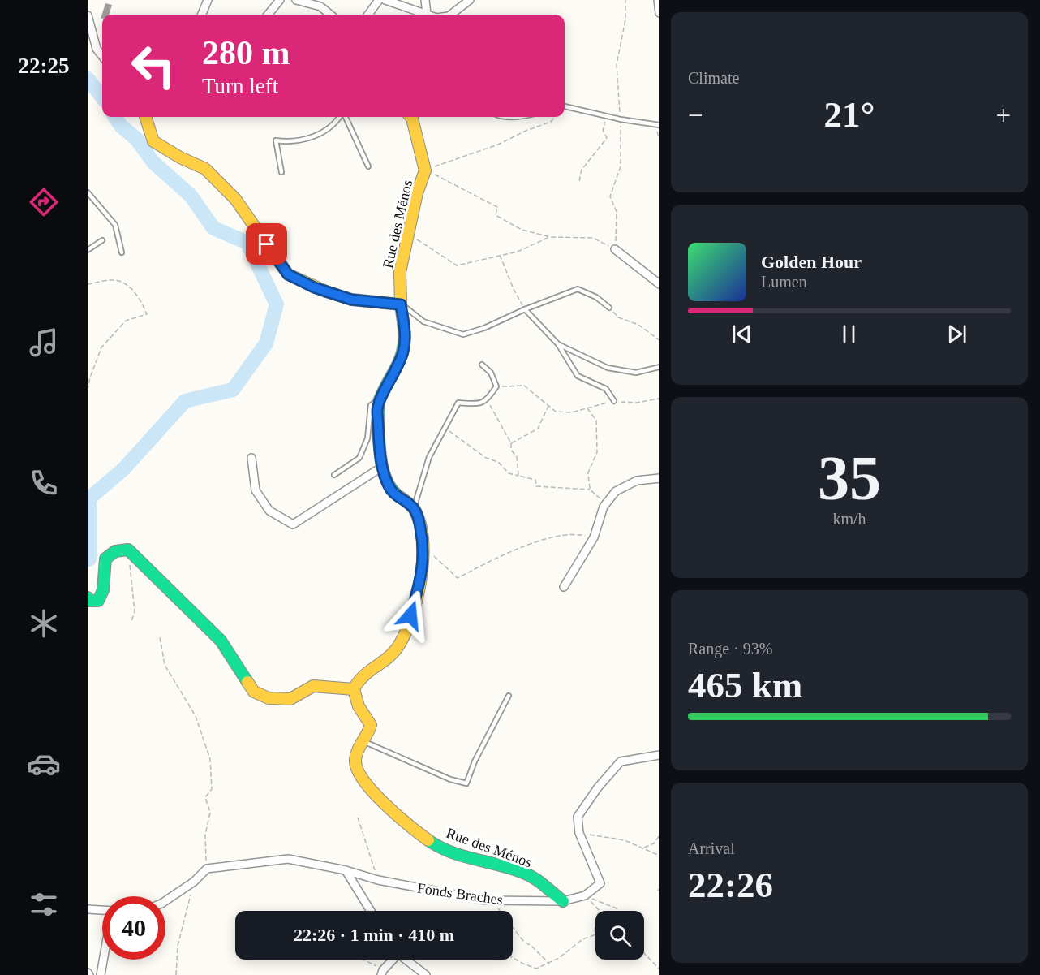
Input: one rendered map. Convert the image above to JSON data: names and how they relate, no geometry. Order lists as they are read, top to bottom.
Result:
{
  "streets": {
    "street": ["Rue des Ménos", "Fonds Braches"]
  },
  "crossings": [
    ["Rue des Ménos", "Fonds Braches"]
  ],
  "page": {
    "tabs": "22:25",
    "tile": [
      "Climate",
      ["35", "km/h"],
      ["Range · 93%", "465 km"],
      ["Arrival", "22:26"]
    ],
    "turn": ["280 m", "Turn left"],
    "heat": ["−", "21°", "+"],
    "song": ["Golden Hour", "Lumen"],
    "limit": "40",
    "trip": "22:26 · 1 min · 410 m"
  }
}
